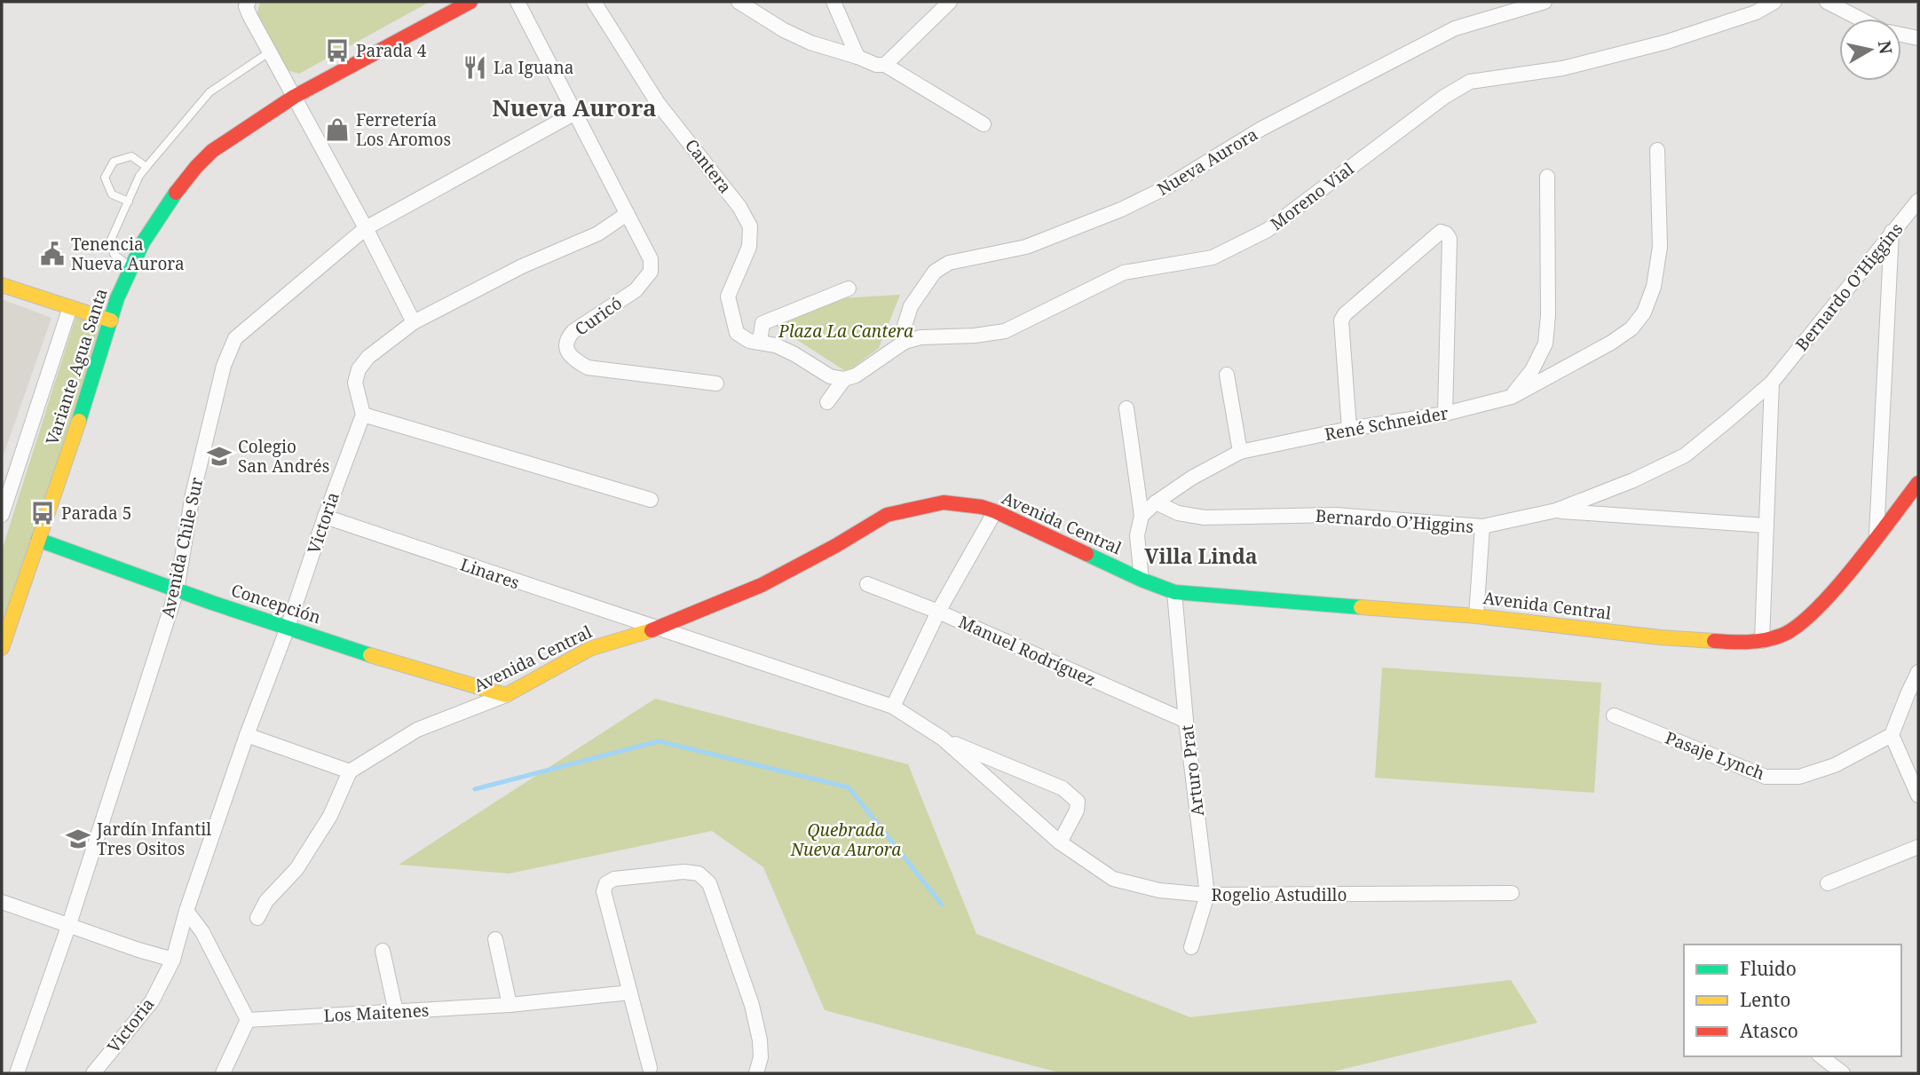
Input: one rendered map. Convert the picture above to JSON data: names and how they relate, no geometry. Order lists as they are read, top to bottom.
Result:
{
  "streets": {
    "street": [
      "Nueva Aurora",
      "Cantera",
      "Moreno Vial",
      "Bernardo O’Higgins",
      "Curicó",
      "Variante Agua Santa",
      "René Schneider",
      "Victoria",
      "Avenida Central",
      "Avenida Chile Sur",
      "Linares",
      "Concepción",
      "Manuel Rodríguez",
      "Pasaje Lynch",
      "Arturo Prat",
      "Rogelio Astudillo",
      "Los Maitenes"
    ]
  },
  "crossings": [
    ["Nueva Aurora", "Moreno Vial"],
    ["Bernardo O’Higgins", "René Schneider"],
    ["Variante Agua Santa", "Concepción"],
    ["Victoria", "Linares"],
    ["Victoria", "Concepción"],
    ["Avenida Central", "Linares"],
    ["Avenida Central", "Concepción"],
    ["Avenida Central", "Arturo Prat"],
    ["Avenida Central", "Rogelio Astudillo"],
    ["Avenida Chile Sur", "Concepción"],
    ["Linares", "Rogelio Astudillo"],
    ["Manuel Rodríguez", "Arturo Prat"],
    ["Arturo Prat", "Rogelio Astudillo"]
  ],
  "districts": ["Nueva Aurora", "Villa Linda"],
  "parks": ["Plaza La Cantera", "Quebrada Nueva Aurora"],
  "places": {
    "bus stop": ["Parada 4", "Parada 5"],
    "restaurant": ["La Iguana"],
    "shop": ["Ferretería Los Aromos"],
    "public building": ["Tenencia Nueva Aurora"],
    "school or university": ["Colegio San Andrés", "Jardín Infantil Tres Ositos"]
  },
  "legend": ["Fluido", "Lento", "Atasco"],
  "north": "right"
}
